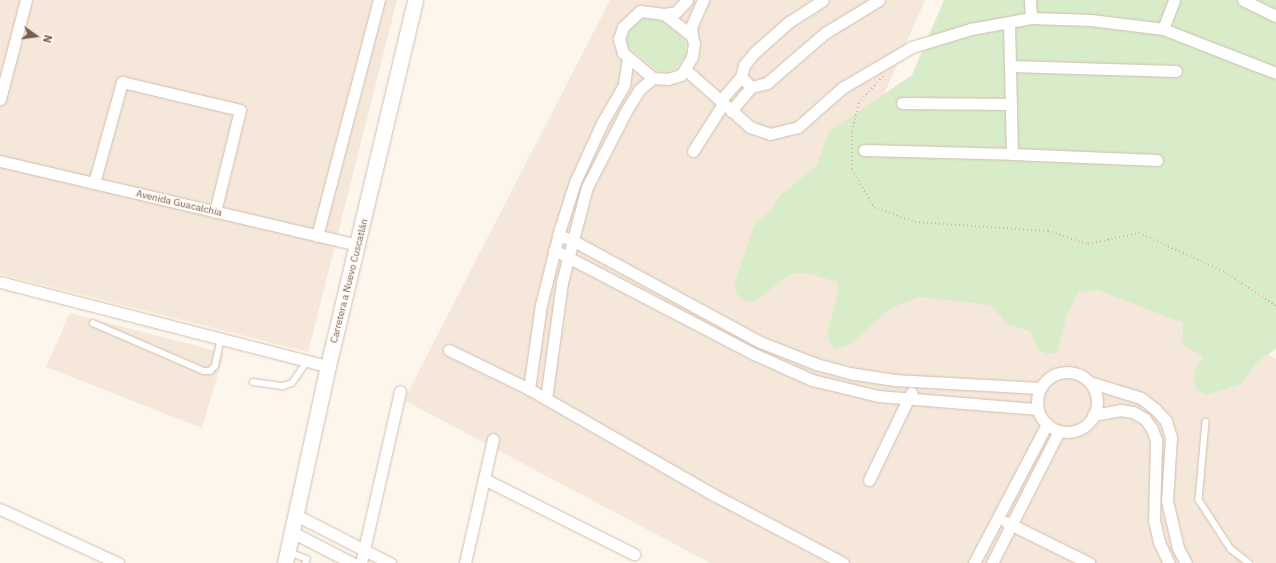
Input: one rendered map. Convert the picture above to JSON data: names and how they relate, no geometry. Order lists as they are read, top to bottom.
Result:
{
  "streets": {
    "street": ["Avenida Guacalchia", "Carretera a Nuevo Cuscatlán"]
  },
  "crossings": [
    ["Avenida Guacalchia", "Carretera a Nuevo Cuscatlán"]
  ],
  "north": "right"
}
